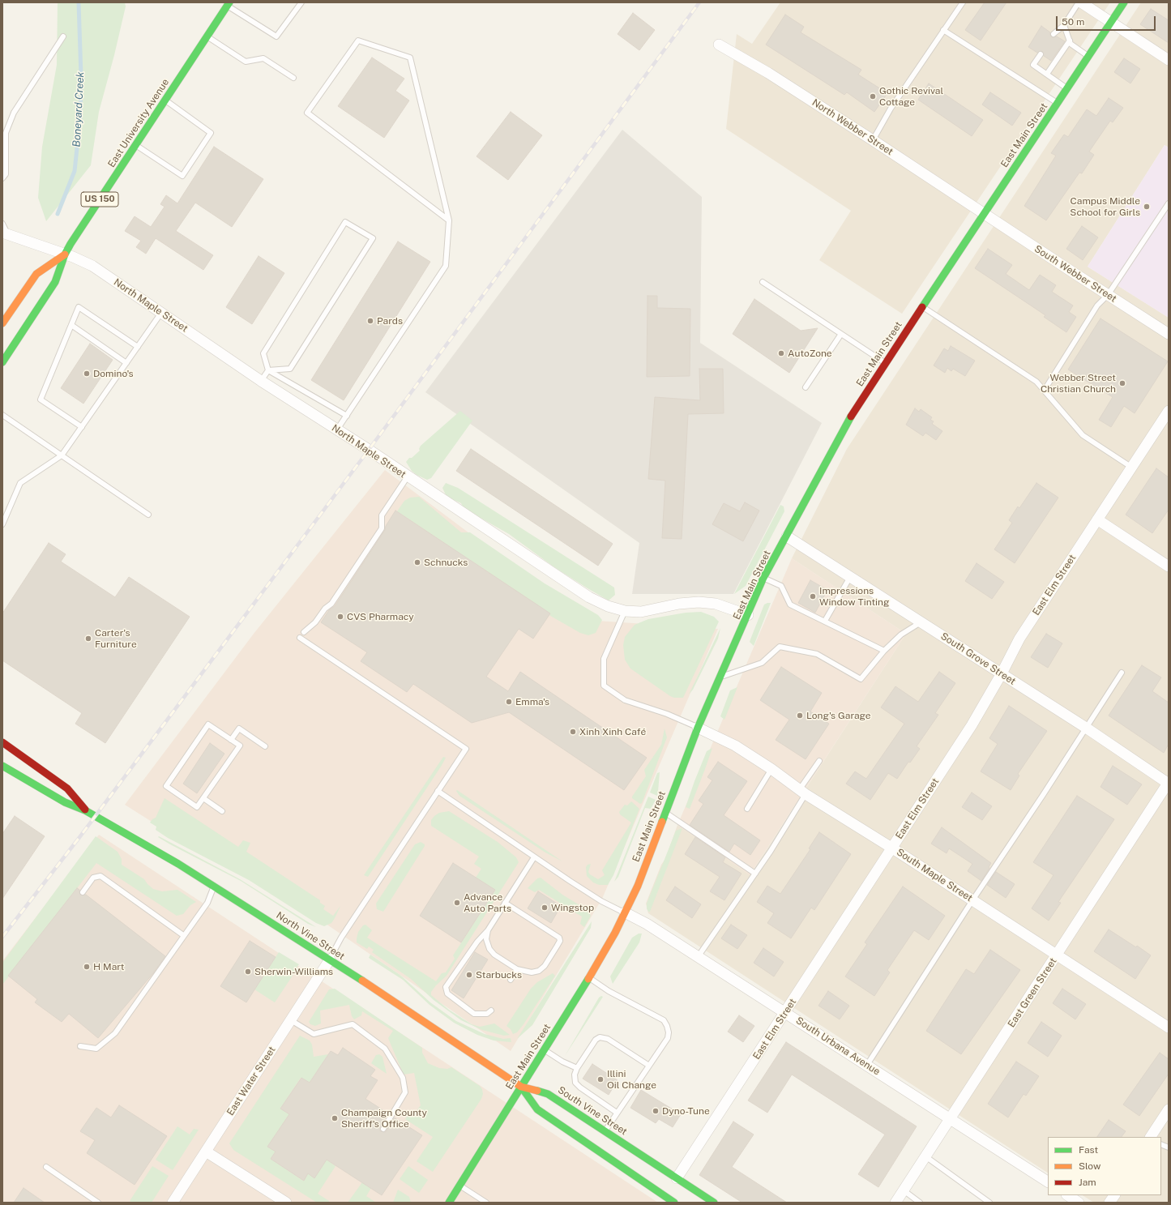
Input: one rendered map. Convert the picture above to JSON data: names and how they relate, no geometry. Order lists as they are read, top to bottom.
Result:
{
  "streets": {
    "main road": [
      "East University Avenue",
      "East Main Street",
      "US 150",
      "North Vine Street",
      "South Vine Street"
    ],
    "street": [
      "North Webber Street",
      "South Webber Street",
      "North Maple Street",
      "East Elm Street",
      "South Grove Street",
      "South Maple Street",
      "East Green Street",
      "South Urbana Avenue",
      "East Water Street"
    ]
  },
  "crossings": [
    ["East University Avenue", "North Maple Street"],
    ["North Webber Street", "East Main Street"],
    ["North Webber Street", "South Webber Street"],
    ["East Main Street", "South Webber Street"],
    ["East Main Street", "North Maple Street"],
    ["East Main Street", "South Grove Street"],
    ["East Main Street", "South Maple Street"],
    ["East Main Street", "North Vine Street"],
    ["East Main Street", "South Urbana Avenue"],
    ["East Main Street", "South Vine Street"],
    ["East Elm Street", "South Grove Street"],
    ["East Elm Street", "South Maple Street"],
    ["East Elm Street", "South Urbana Avenue"],
    ["East Elm Street", "South Vine Street"],
    ["South Grove Street", "East Green Street"],
    ["South Maple Street", "East Green Street"],
    ["North Vine Street", "East Water Street"],
    ["North Vine Street", "South Vine Street"],
    ["East Green Street", "South Urbana Avenue"]
  ],
  "water": ["Boneyard Creek"],
  "places": [
    "Gothic Revival Cottage",
    "Campus Middle School for Girls",
    "Pards",
    "AutoZone",
    "Domino's",
    "Webber Street Christian Church",
    "Schnucks",
    "Impressions Window Tinting",
    "CVS Pharmacy",
    "Carter's Furniture",
    "Emma's",
    "Long's Garage",
    "Xinh Xinh Café",
    "Advance Auto Parts",
    "Wingstop",
    "H Mart",
    "Sherwin-Williams",
    "Starbucks",
    "Illini Oil Change",
    "Dyno-Tune",
    "Champaign County Sheriff's Office"
  ],
  "legend": ["Fast", "Slow", "Jam"],
  "scale_bar": "50 m"
}
